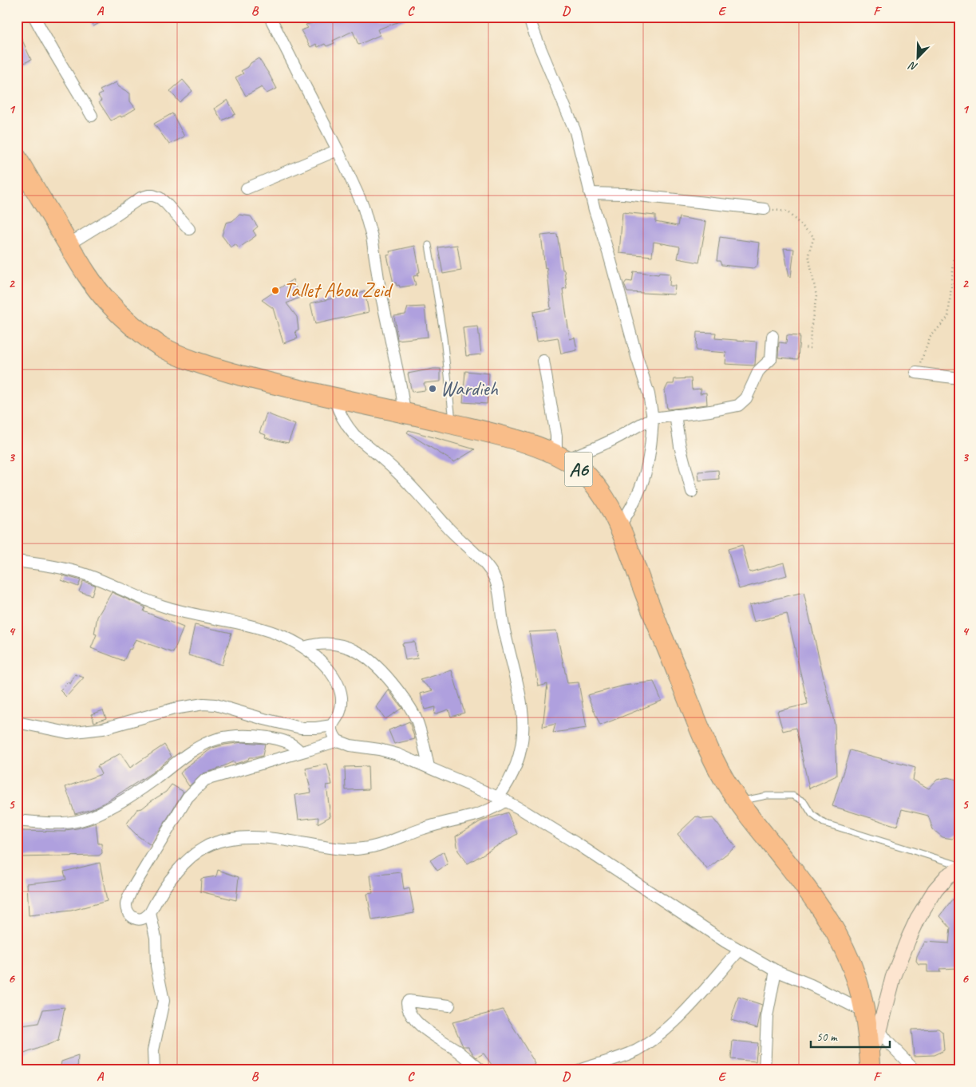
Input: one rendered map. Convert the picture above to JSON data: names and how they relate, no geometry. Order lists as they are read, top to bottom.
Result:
{
  "streets": {
    "highway": ["A6"]
  },
  "places": ["Tallet Abou Zeid", "Wardieh"],
  "scale_bar": "50 m",
  "north": "bottom left",
  "grid": {
    "columns": [
      "A",
      "B",
      "C",
      "D",
      "E",
      "F"
    ],
    "rows": [
      "1",
      "2",
      "3",
      "4",
      "5",
      "6"
    ]
  }
}
